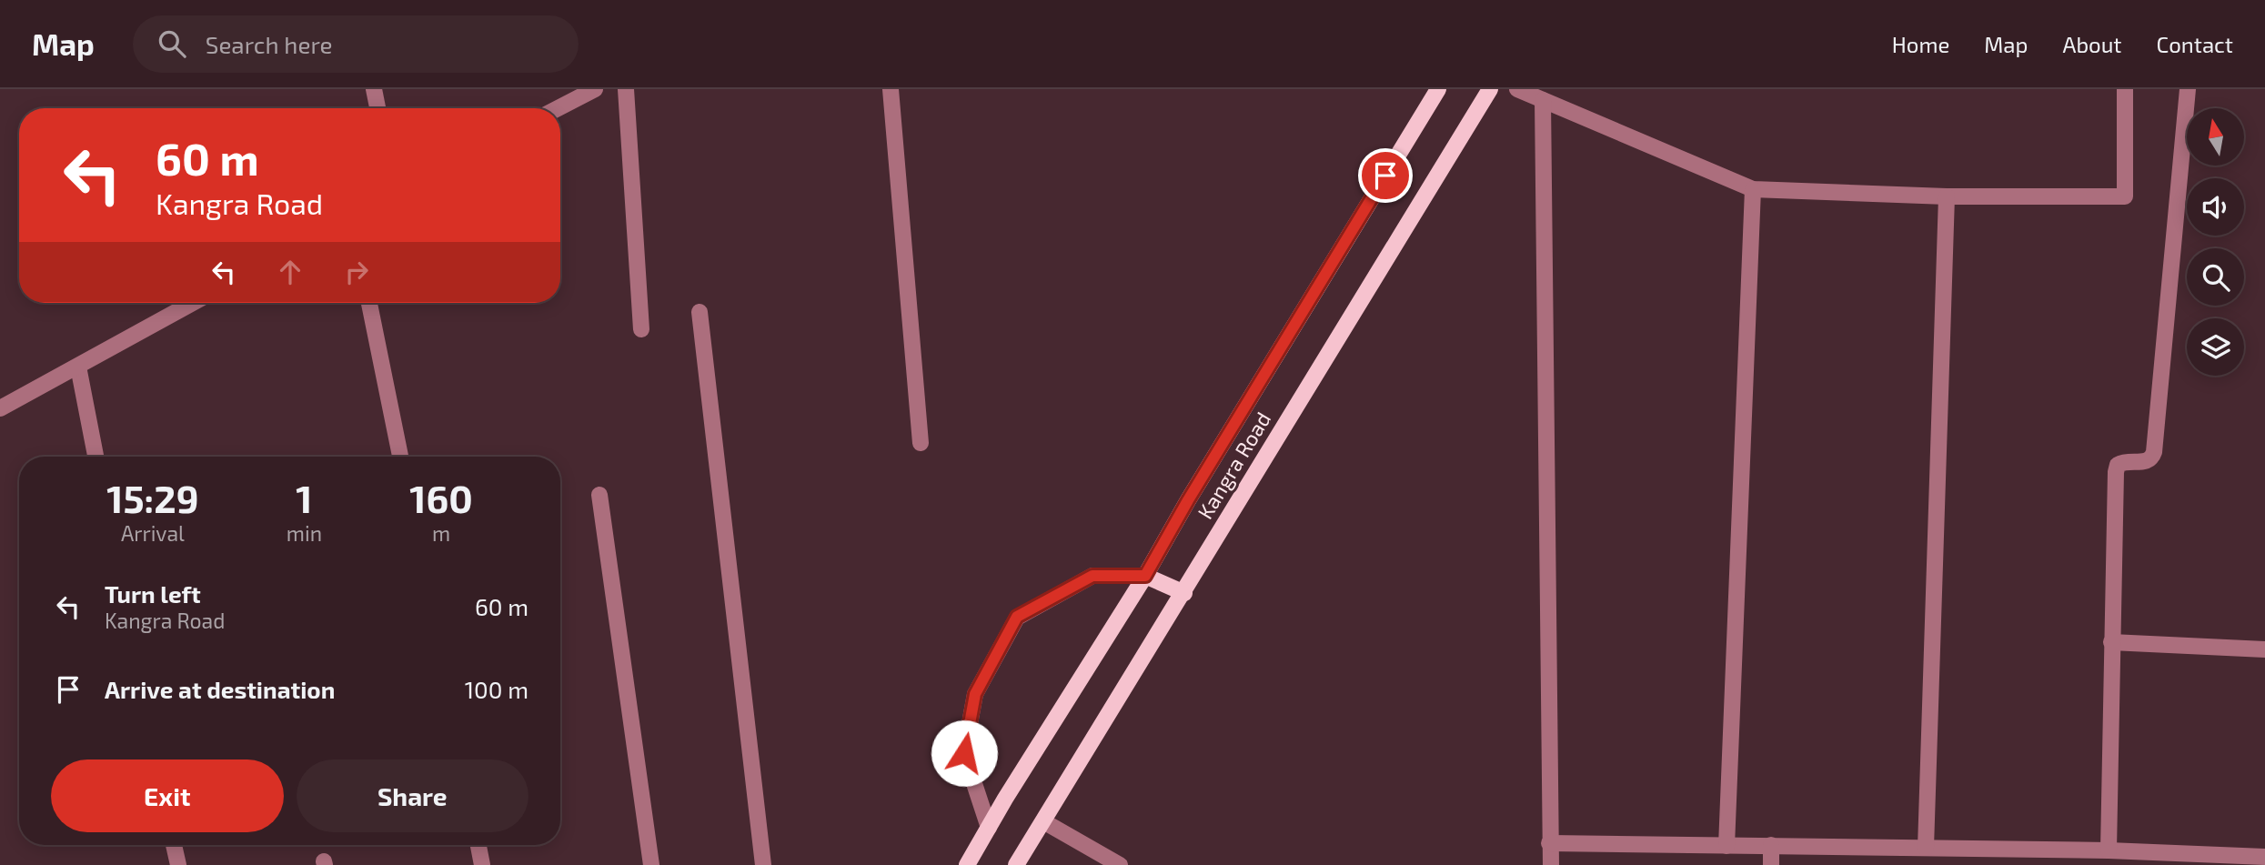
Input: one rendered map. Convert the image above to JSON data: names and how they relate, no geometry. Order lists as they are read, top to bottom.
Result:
{
  "streets": {
    "main road": ["Kangra Road"]
  },
  "north": "top",
  "page": {
    "header": "Map",
    "search": "Search here",
    "nav": [
      "Home",
      "Map",
      "About",
      "Contact"
    ],
    "turn": ["60 m", "Kangra Road"],
    "eta": [
      "15:29",
      "Arrival",
      "1",
      "min",
      "160",
      "m"
    ],
    "list": [
      {
        "name": "Turn left",
        "note": "Kangra Road",
        "value": "60 m"
      },
      {
        "name": "Arrive at destination",
        "value": "100 m"
      }
    ],
    "buttons": ["Exit", "Share"]
  }
}
